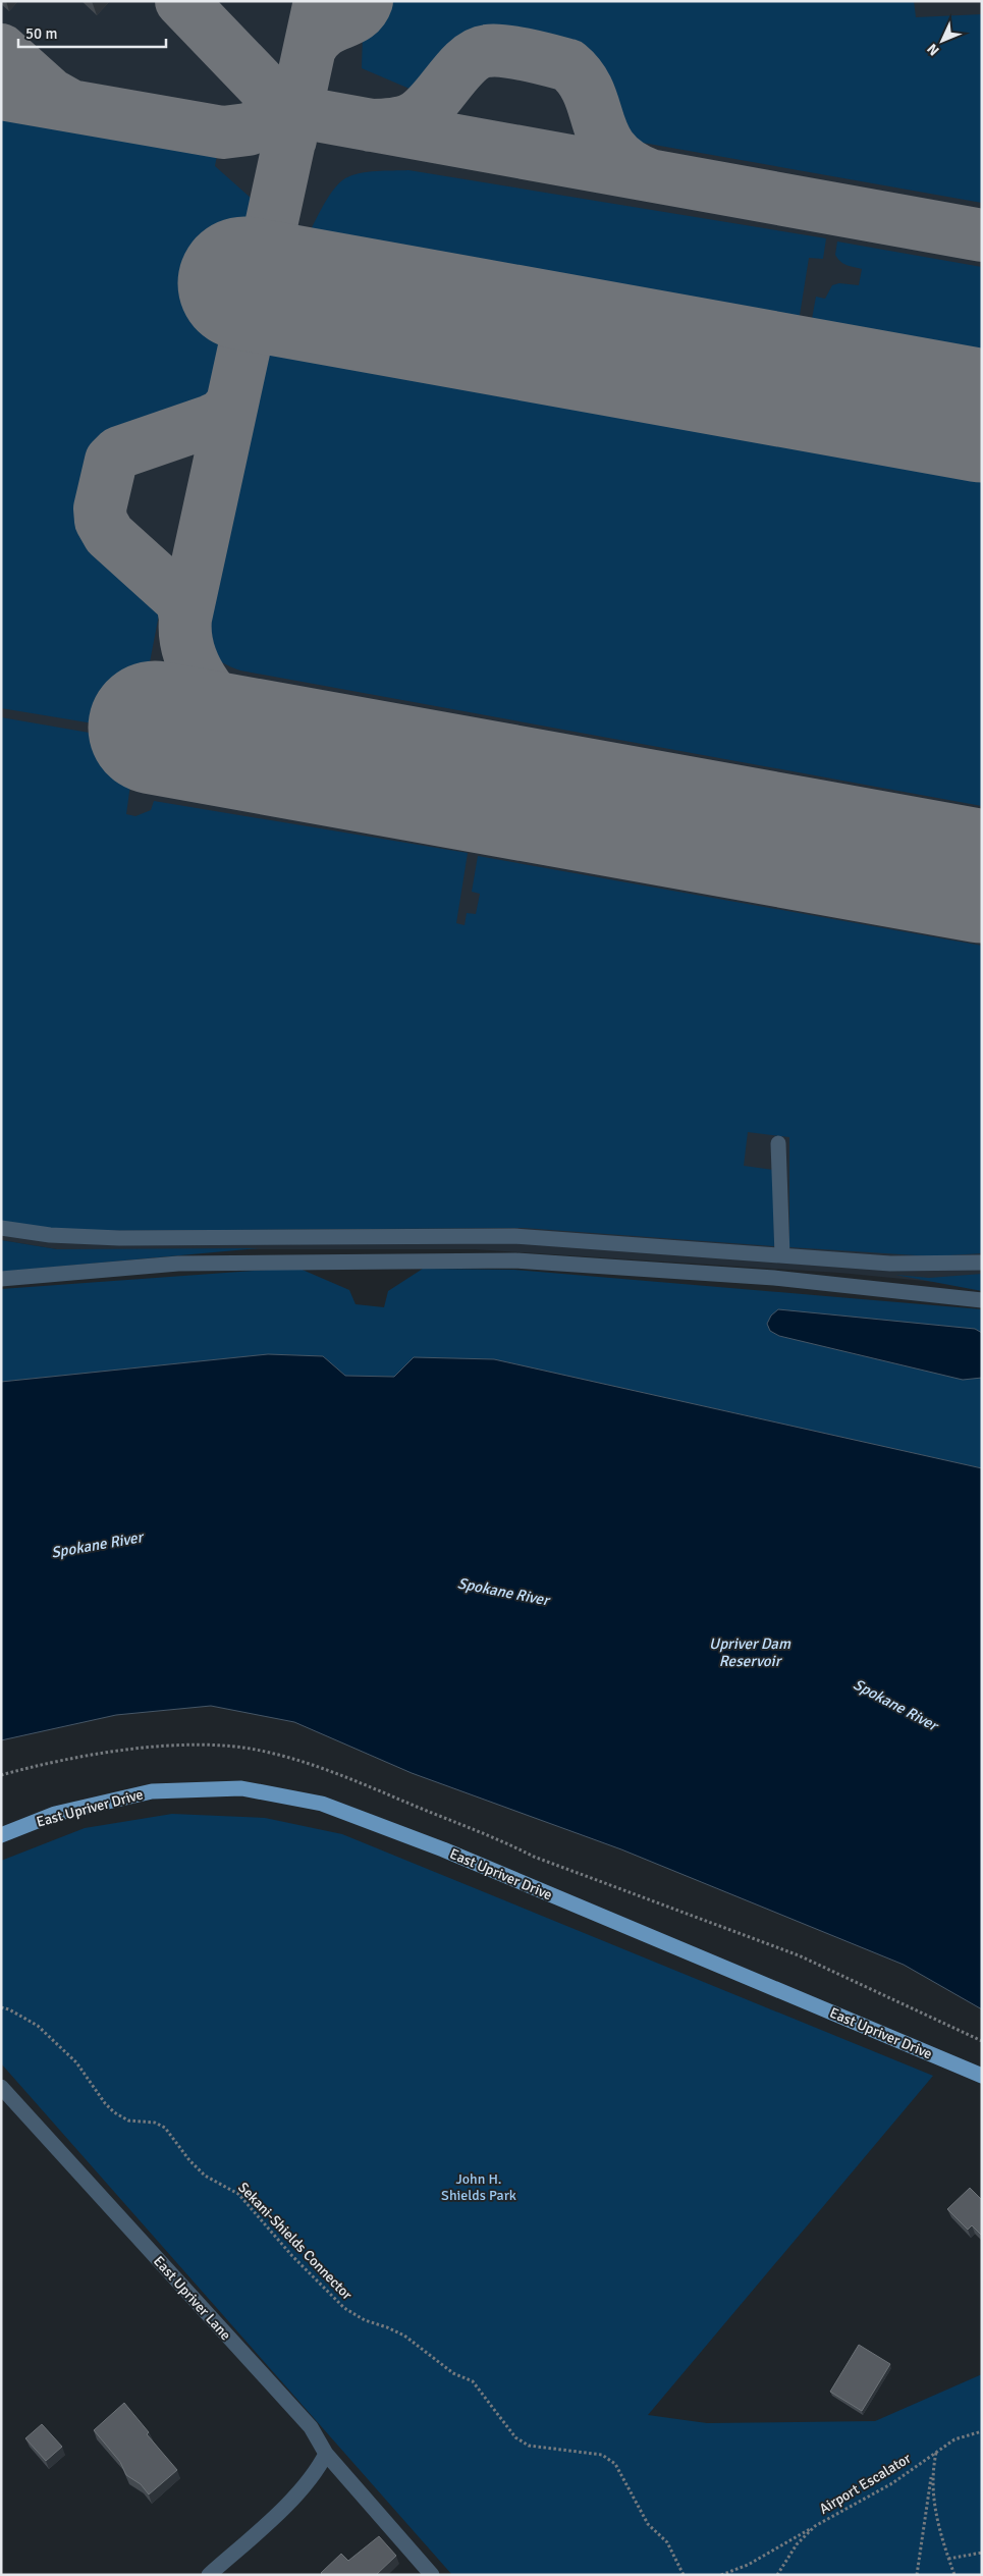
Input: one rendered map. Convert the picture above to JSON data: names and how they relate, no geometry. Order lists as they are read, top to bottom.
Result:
{
  "streets": {
    "main road": ["East Upriver Drive"],
    "street": ["East Upriver Lane"],
    "path": ["Sekani-Shields Connector", "Airport Escalator"]
  },
  "water": ["Spokane River", "Upriver Dam Reservoir"],
  "parks": ["John H. Shields Park"],
  "scale_bar": "50 m",
  "north": "bottom left"
}
